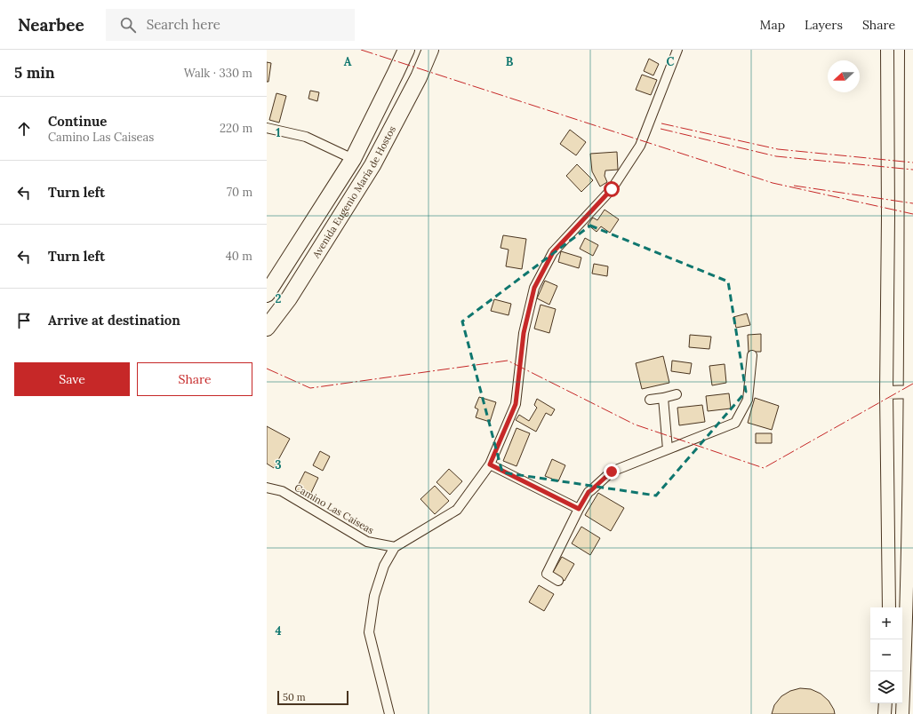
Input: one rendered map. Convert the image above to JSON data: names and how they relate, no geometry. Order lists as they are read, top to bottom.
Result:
{
  "streets": {
    "highway": ["Avenida Eugenio María de Hostos"],
    "street": ["Camino Las Caiseas"]
  },
  "scale_bar": "50 m",
  "north": "left",
  "page": {
    "header": "Nearbee",
    "search": "Search here",
    "nav": ["Map", "Layers", "Share"],
    "heading": ["5 min", "Walk · 330 m"],
    "list": [
      ["Continue", "Camino Las Caiseas", "220 m"],
      ["Turn left", "70 m"],
      ["Turn left", "40 m"],
      "Arrive at destination"
    ],
    "buttons": ["Save", "Share"],
    "map_buttons": ["+", "−"],
    "scale": "50 m"
  },
  "grid": {
    "columns": ["A", "B", "C"],
    "rows": [
      "1",
      "2",
      "3",
      "4"
    ]
  }
}
